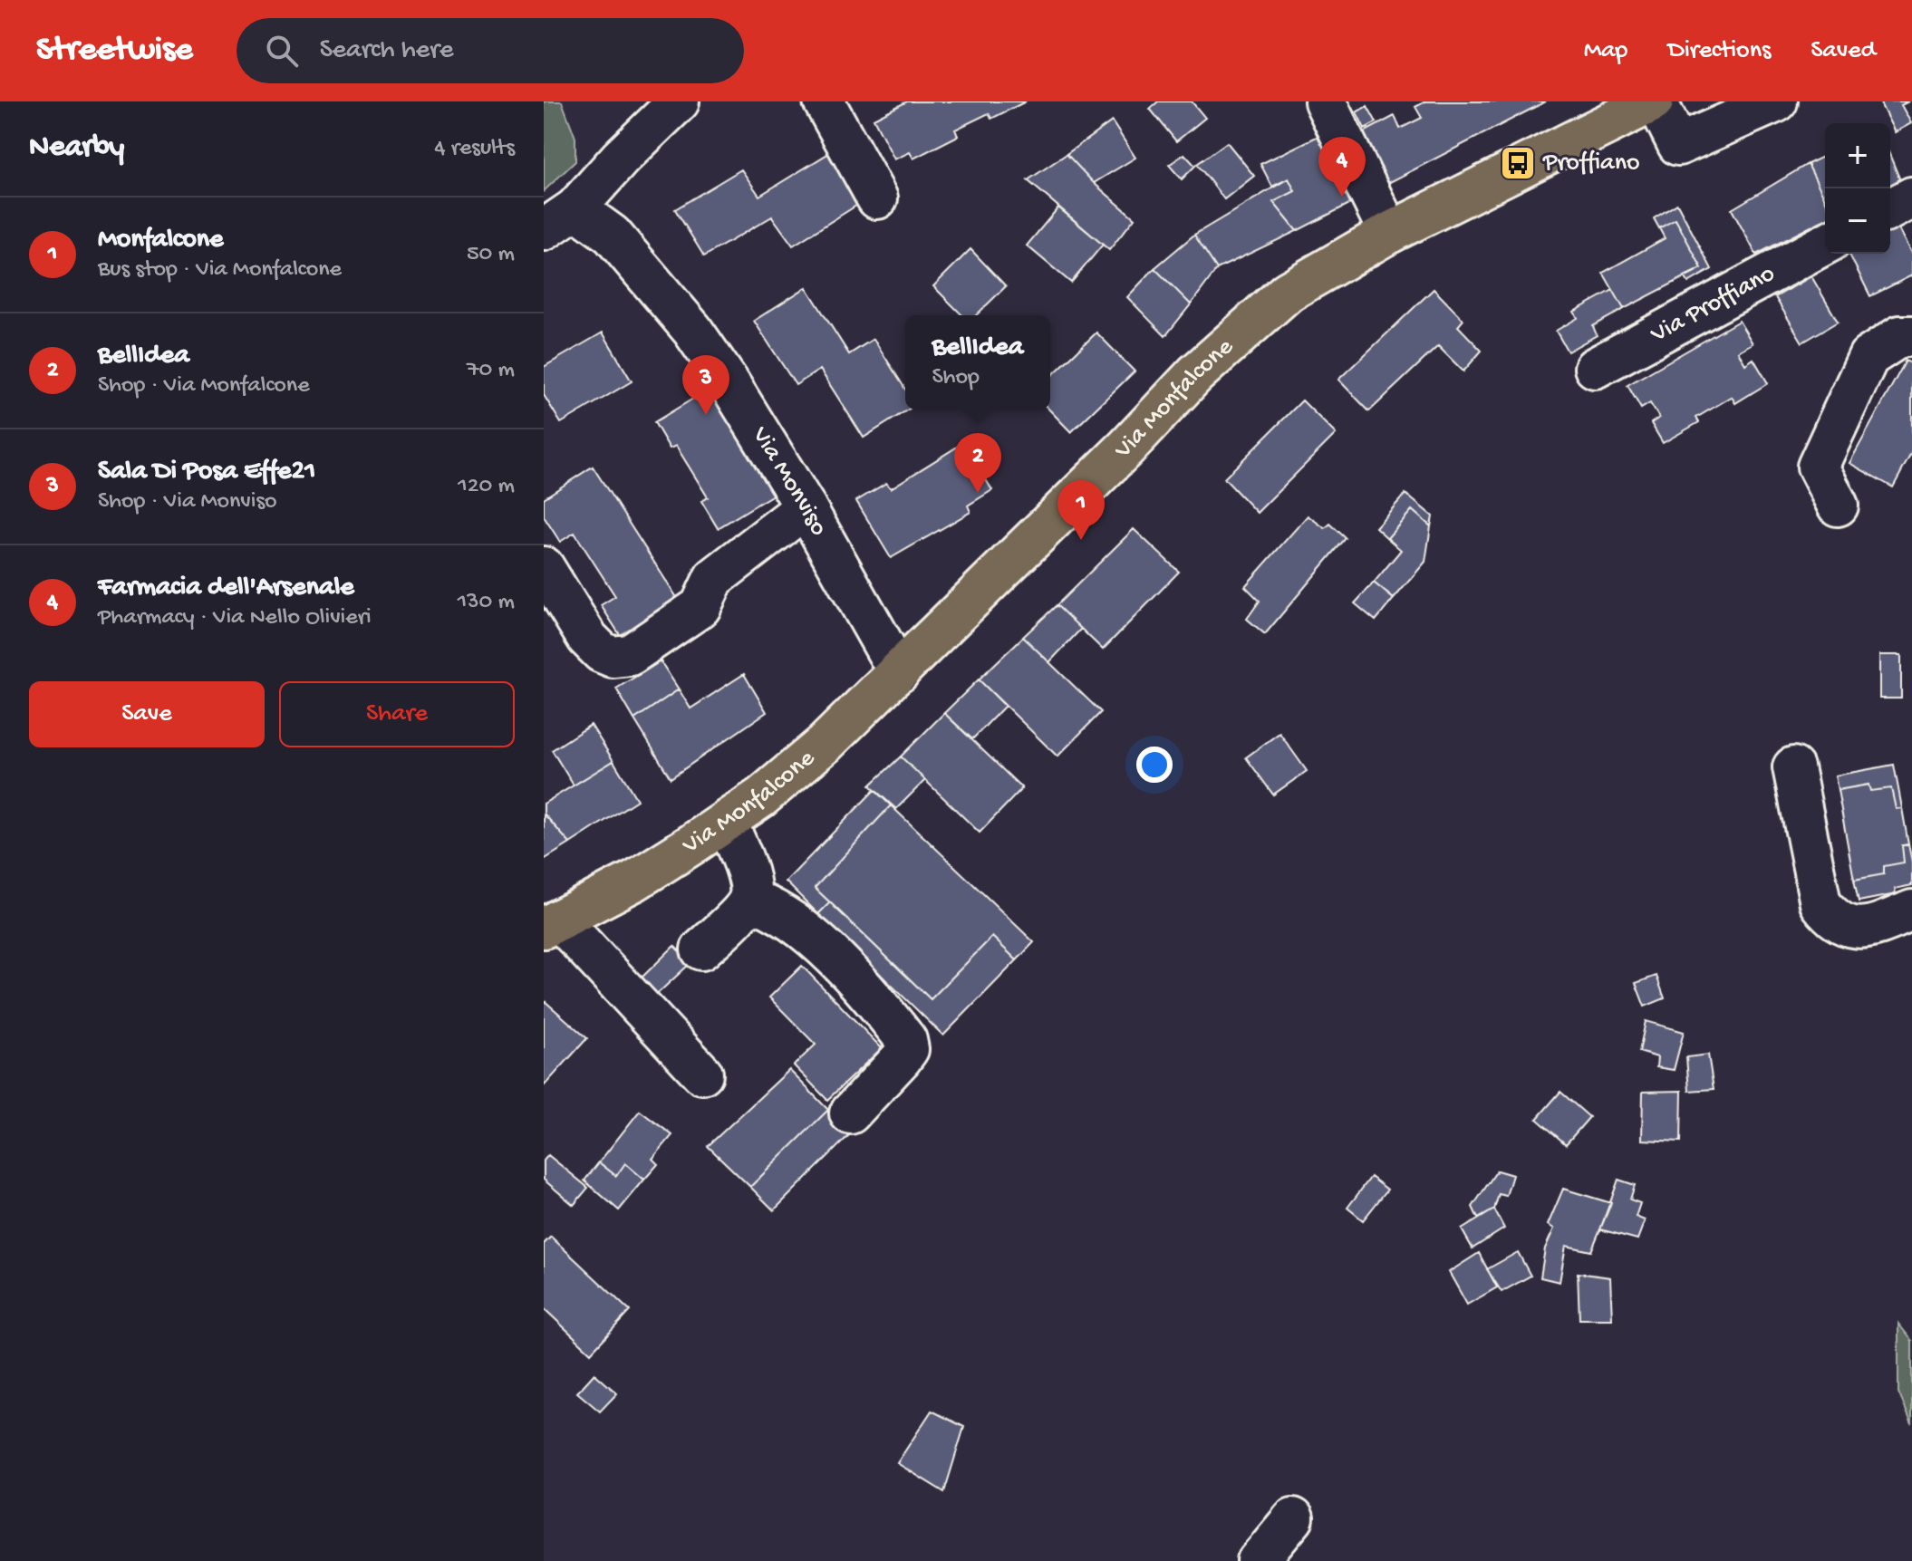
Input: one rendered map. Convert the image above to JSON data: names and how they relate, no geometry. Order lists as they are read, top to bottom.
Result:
{
  "streets": {
    "main road": ["Via Monfalcone"],
    "street": ["Via Proffiano", "Via Monviso"]
  },
  "crossings": [
    ["Via Monfalcone", "Via Monviso"]
  ],
  "places": {
    "bus stop": ["Proffiano"]
  },
  "page": {
    "header": "Streetwise",
    "search": "Search here",
    "nav": ["Map", "Directions", "Saved"],
    "heading": ["Nearby", "4 results"],
    "map_buttons": ["+", "−"],
    "pins": [
      "4",
      "3",
      "2",
      "1"
    ],
    "list": [
      {
        "mark": "1",
        "name": "Monfalcone",
        "note": "Bus stop · Via Monfalcone",
        "value": "50 m"
      },
      {
        "mark": "2",
        "name": "BellIdea",
        "note": "Shop · Via Monfalcone",
        "value": "70 m"
      },
      {
        "mark": "3",
        "name": "Sala Di Posa Effe21",
        "note": "Shop · Via Monviso",
        "value": "120 m"
      },
      {
        "mark": "4",
        "name": "Farmacia dell'Arsenale",
        "note": "Pharmacy · Via Nello Olivieri",
        "value": "130 m"
      }
    ],
    "popup": ["BellIdea", "Shop"],
    "buttons": ["Save", "Share"]
  }
}
